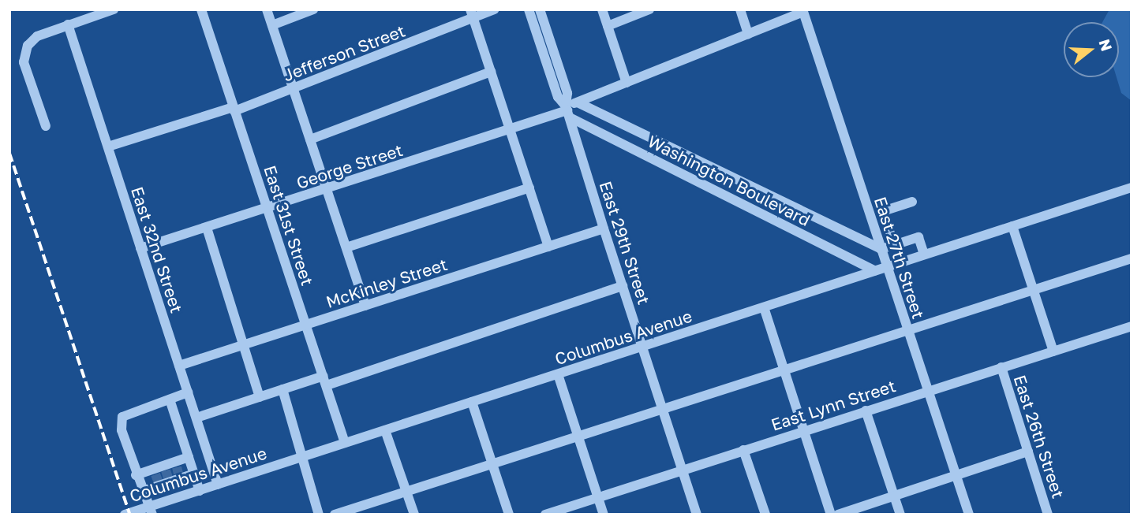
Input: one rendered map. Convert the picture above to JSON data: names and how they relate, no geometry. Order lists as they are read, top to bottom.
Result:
{
  "streets": {
    "street": [
      "Jefferson Street",
      "George Street",
      "Washington Boulevard",
      "East 31st Street",
      "East 29th Street",
      "East 32nd Street",
      "East 27th Street",
      "McKinley Street",
      "Columbus Avenue",
      "East Lynn Street",
      "East 26th Street"
    ]
  },
  "crossings": [
    ["Jefferson Street", "East 31st Street"],
    ["Jefferson Street", "East 32nd Street"],
    ["George Street", "Washington Boulevard"],
    ["George Street", "East 31st Street"],
    ["George Street", "East 29th Street"],
    ["George Street", "East 32nd Street"],
    ["George Street", "East 27th Street"],
    ["Washington Boulevard", "East 29th Street"],
    ["Washington Boulevard", "East 27th Street"],
    ["Washington Boulevard", "Columbus Avenue"],
    ["East 31st Street", "McKinley Street"],
    ["East 31st Street", "Columbus Avenue"],
    ["East 29th Street", "McKinley Street"],
    ["East 29th Street", "Columbus Avenue"],
    ["East 29th Street", "East Lynn Street"],
    ["East 32nd Street", "McKinley Street"],
    ["East 32nd Street", "Columbus Avenue"],
    ["East 27th Street", "Columbus Avenue"],
    ["East 27th Street", "East Lynn Street"],
    ["East Lynn Street", "East 26th Street"]
  ],
  "north": "right"
}
